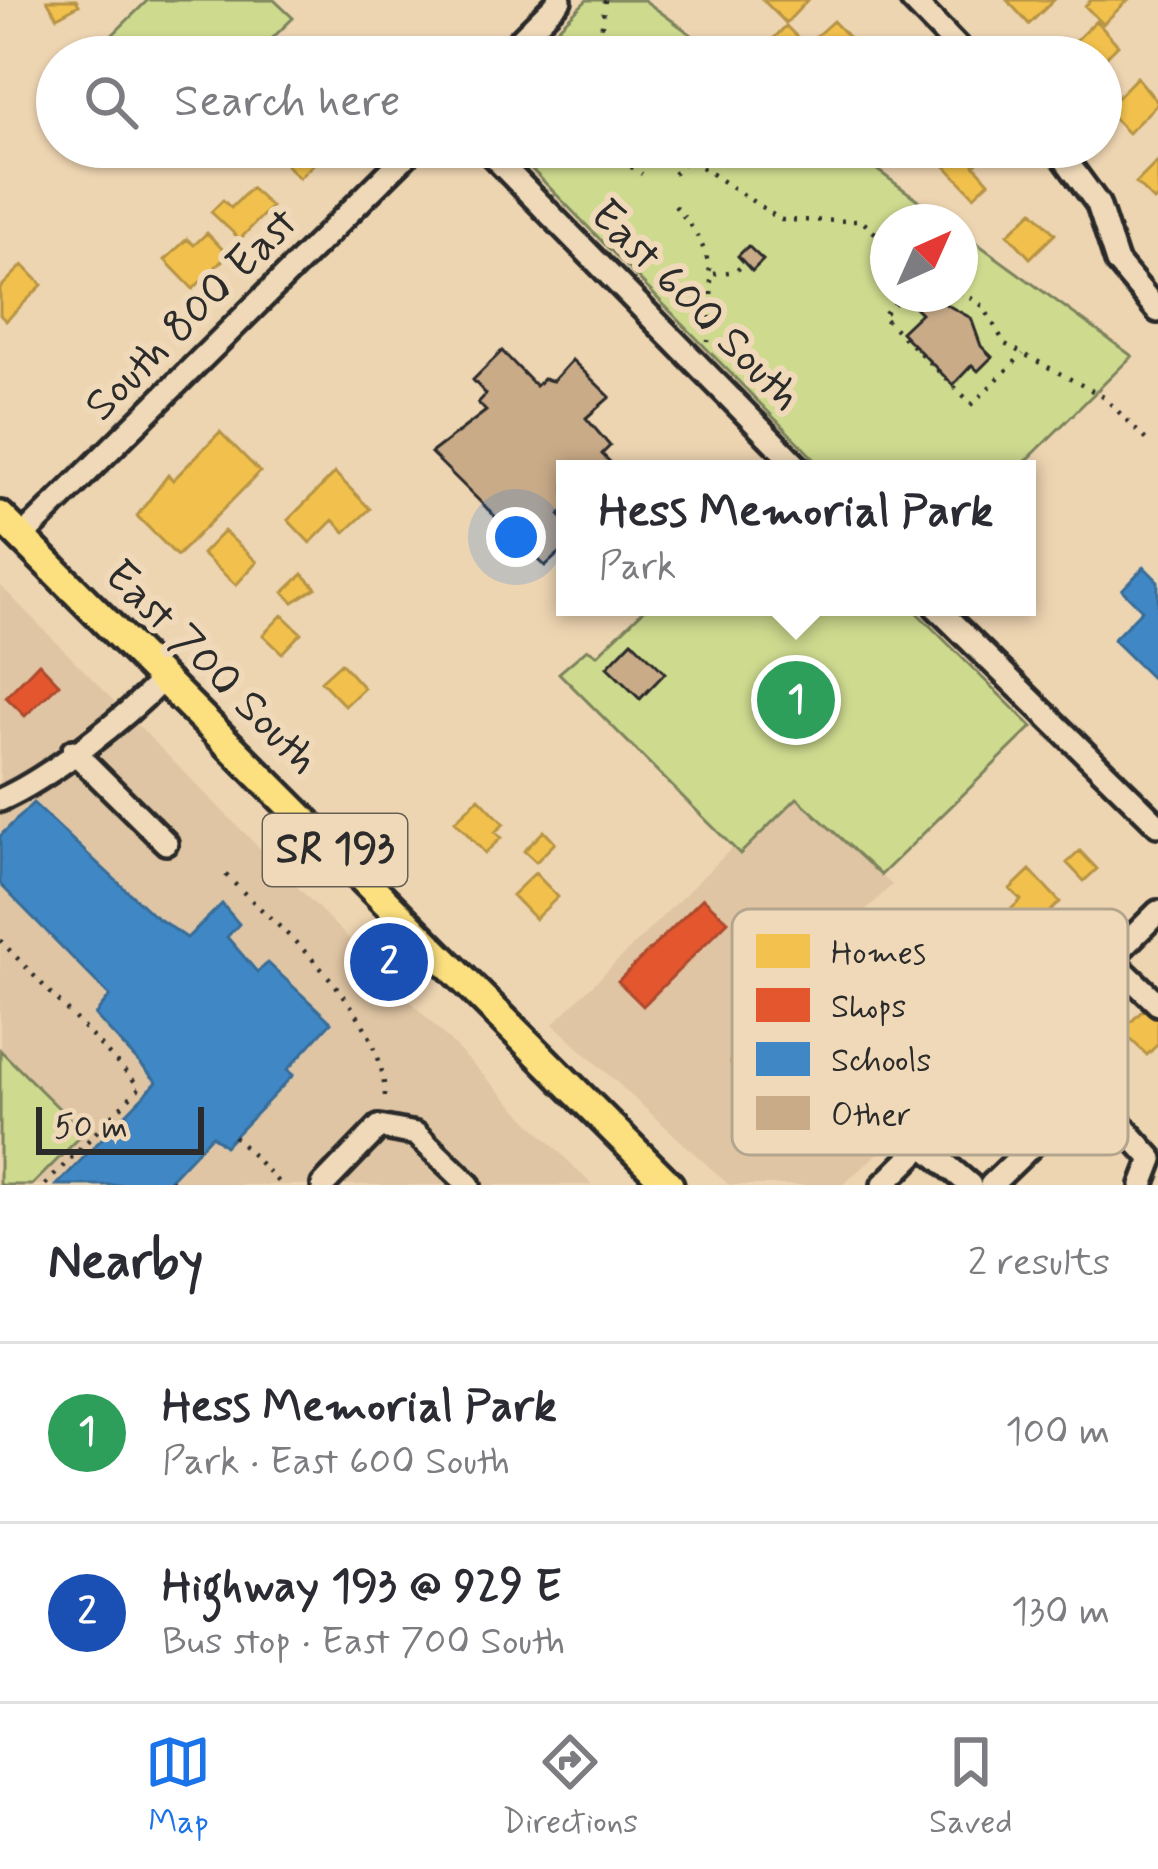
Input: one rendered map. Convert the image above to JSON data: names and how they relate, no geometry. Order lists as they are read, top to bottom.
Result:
{
  "streets": {
    "main road": ["East 700 South", "SR 193"],
    "street": ["East 600 South", "South 800 East"]
  },
  "crossings": [
    ["South 800 East", "East 700 South"]
  ],
  "legend": [
    "Homes",
    "Shops",
    "Schools",
    "Other"
  ],
  "scale_bar": "50 m",
  "north": "top right",
  "page": {
    "search": "Search here",
    "popup": ["Hess Memorial Park", "Park"],
    "pins": ["1", "2"],
    "scale": "50 m",
    "heading": ["Nearby", "2 results"],
    "list": [
      {
        "mark": "1",
        "name": "Hess Memorial Park",
        "note": "Park · East 600 South",
        "value": "100 m"
      },
      {
        "mark": "2",
        "name": "Highway 193 @ 929 E",
        "note": "Bus stop · East 700 South",
        "value": "130 m"
      }
    ],
    "nav": ["Map", "Directions", "Saved"]
  }
}
